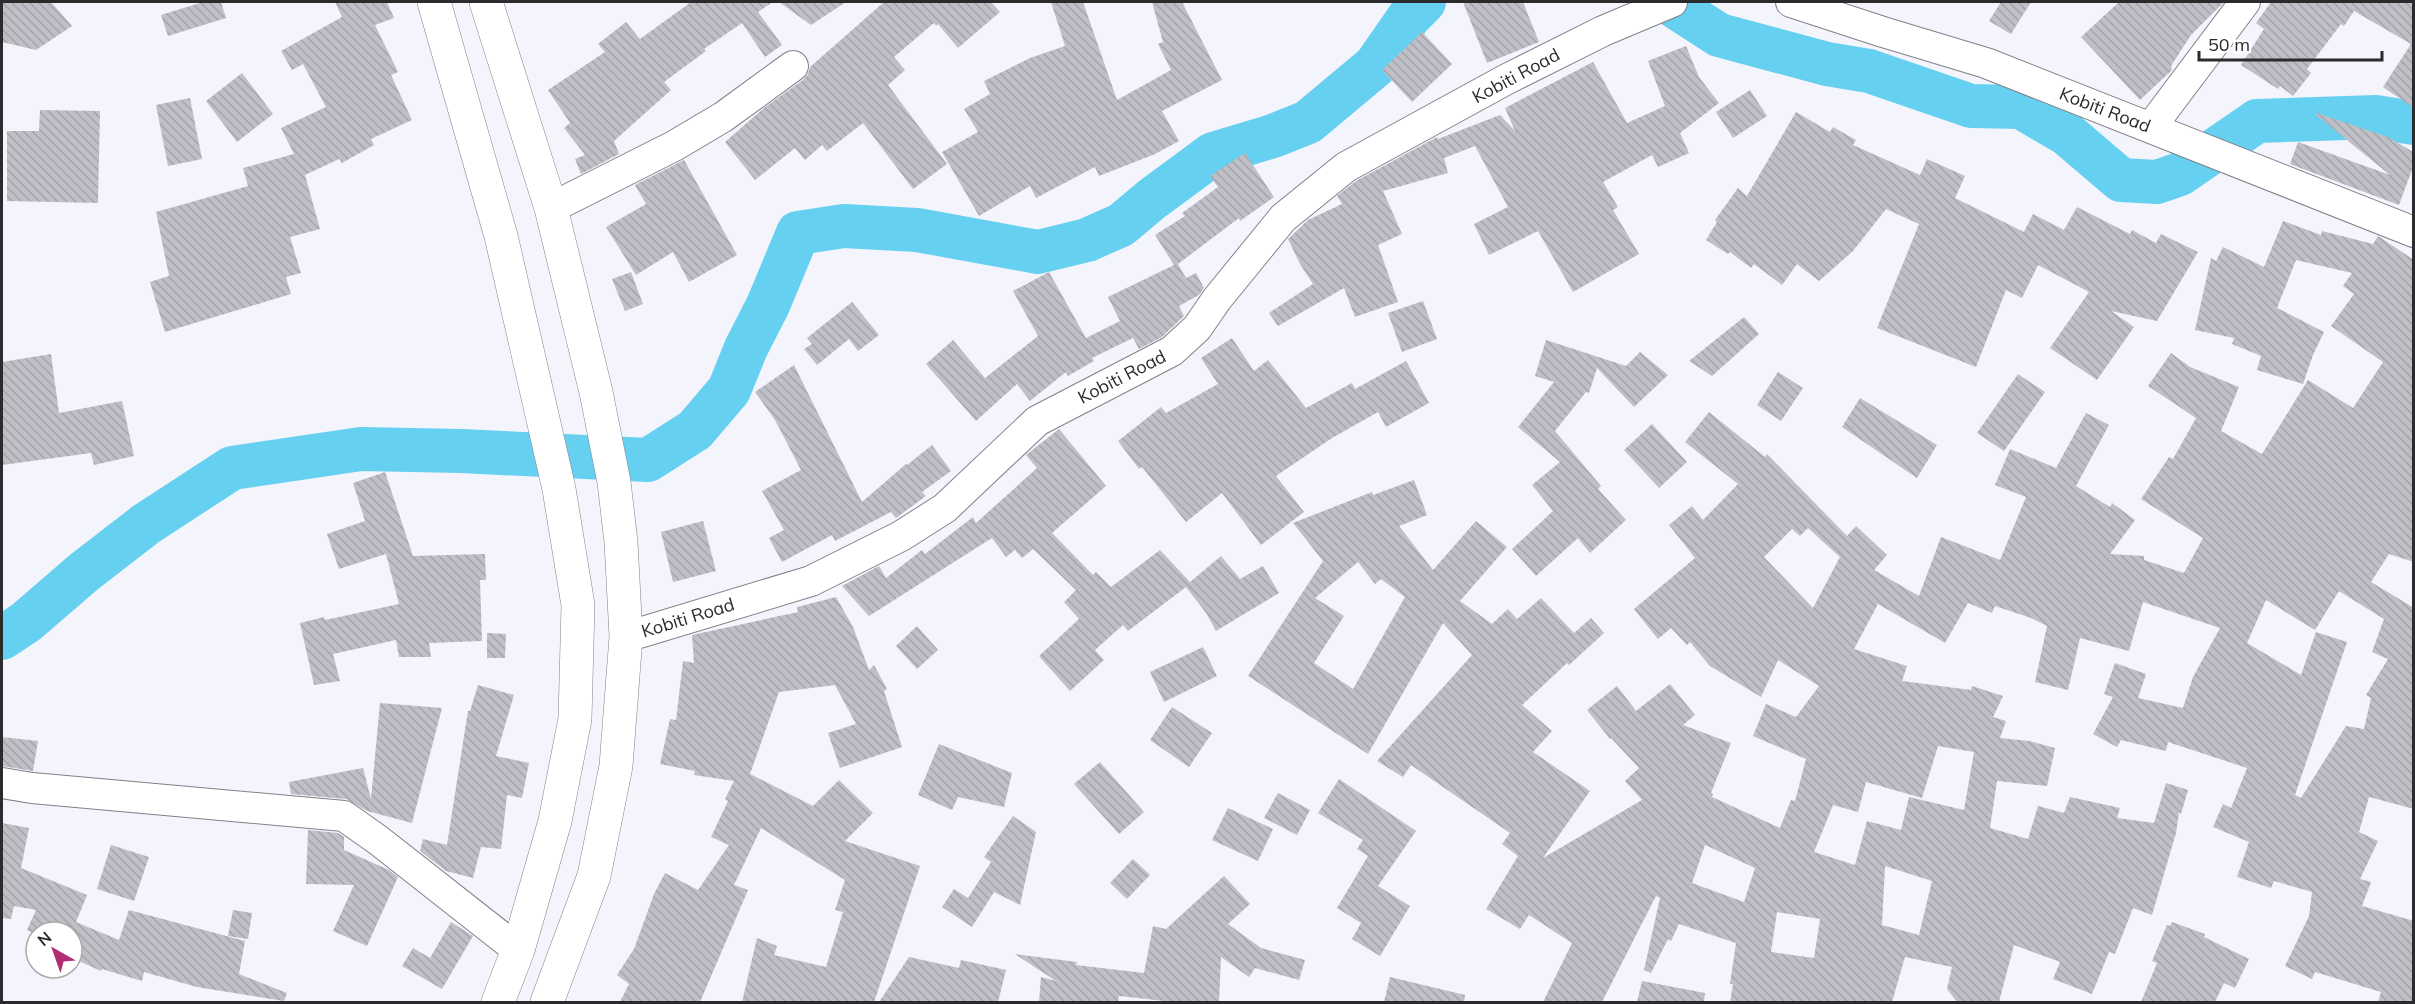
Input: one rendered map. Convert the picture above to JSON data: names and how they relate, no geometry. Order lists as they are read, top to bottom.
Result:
{
  "streets": {
    "street": ["Kobiti Road"]
  },
  "scale_bar": "50 m",
  "north": "top left"
}
